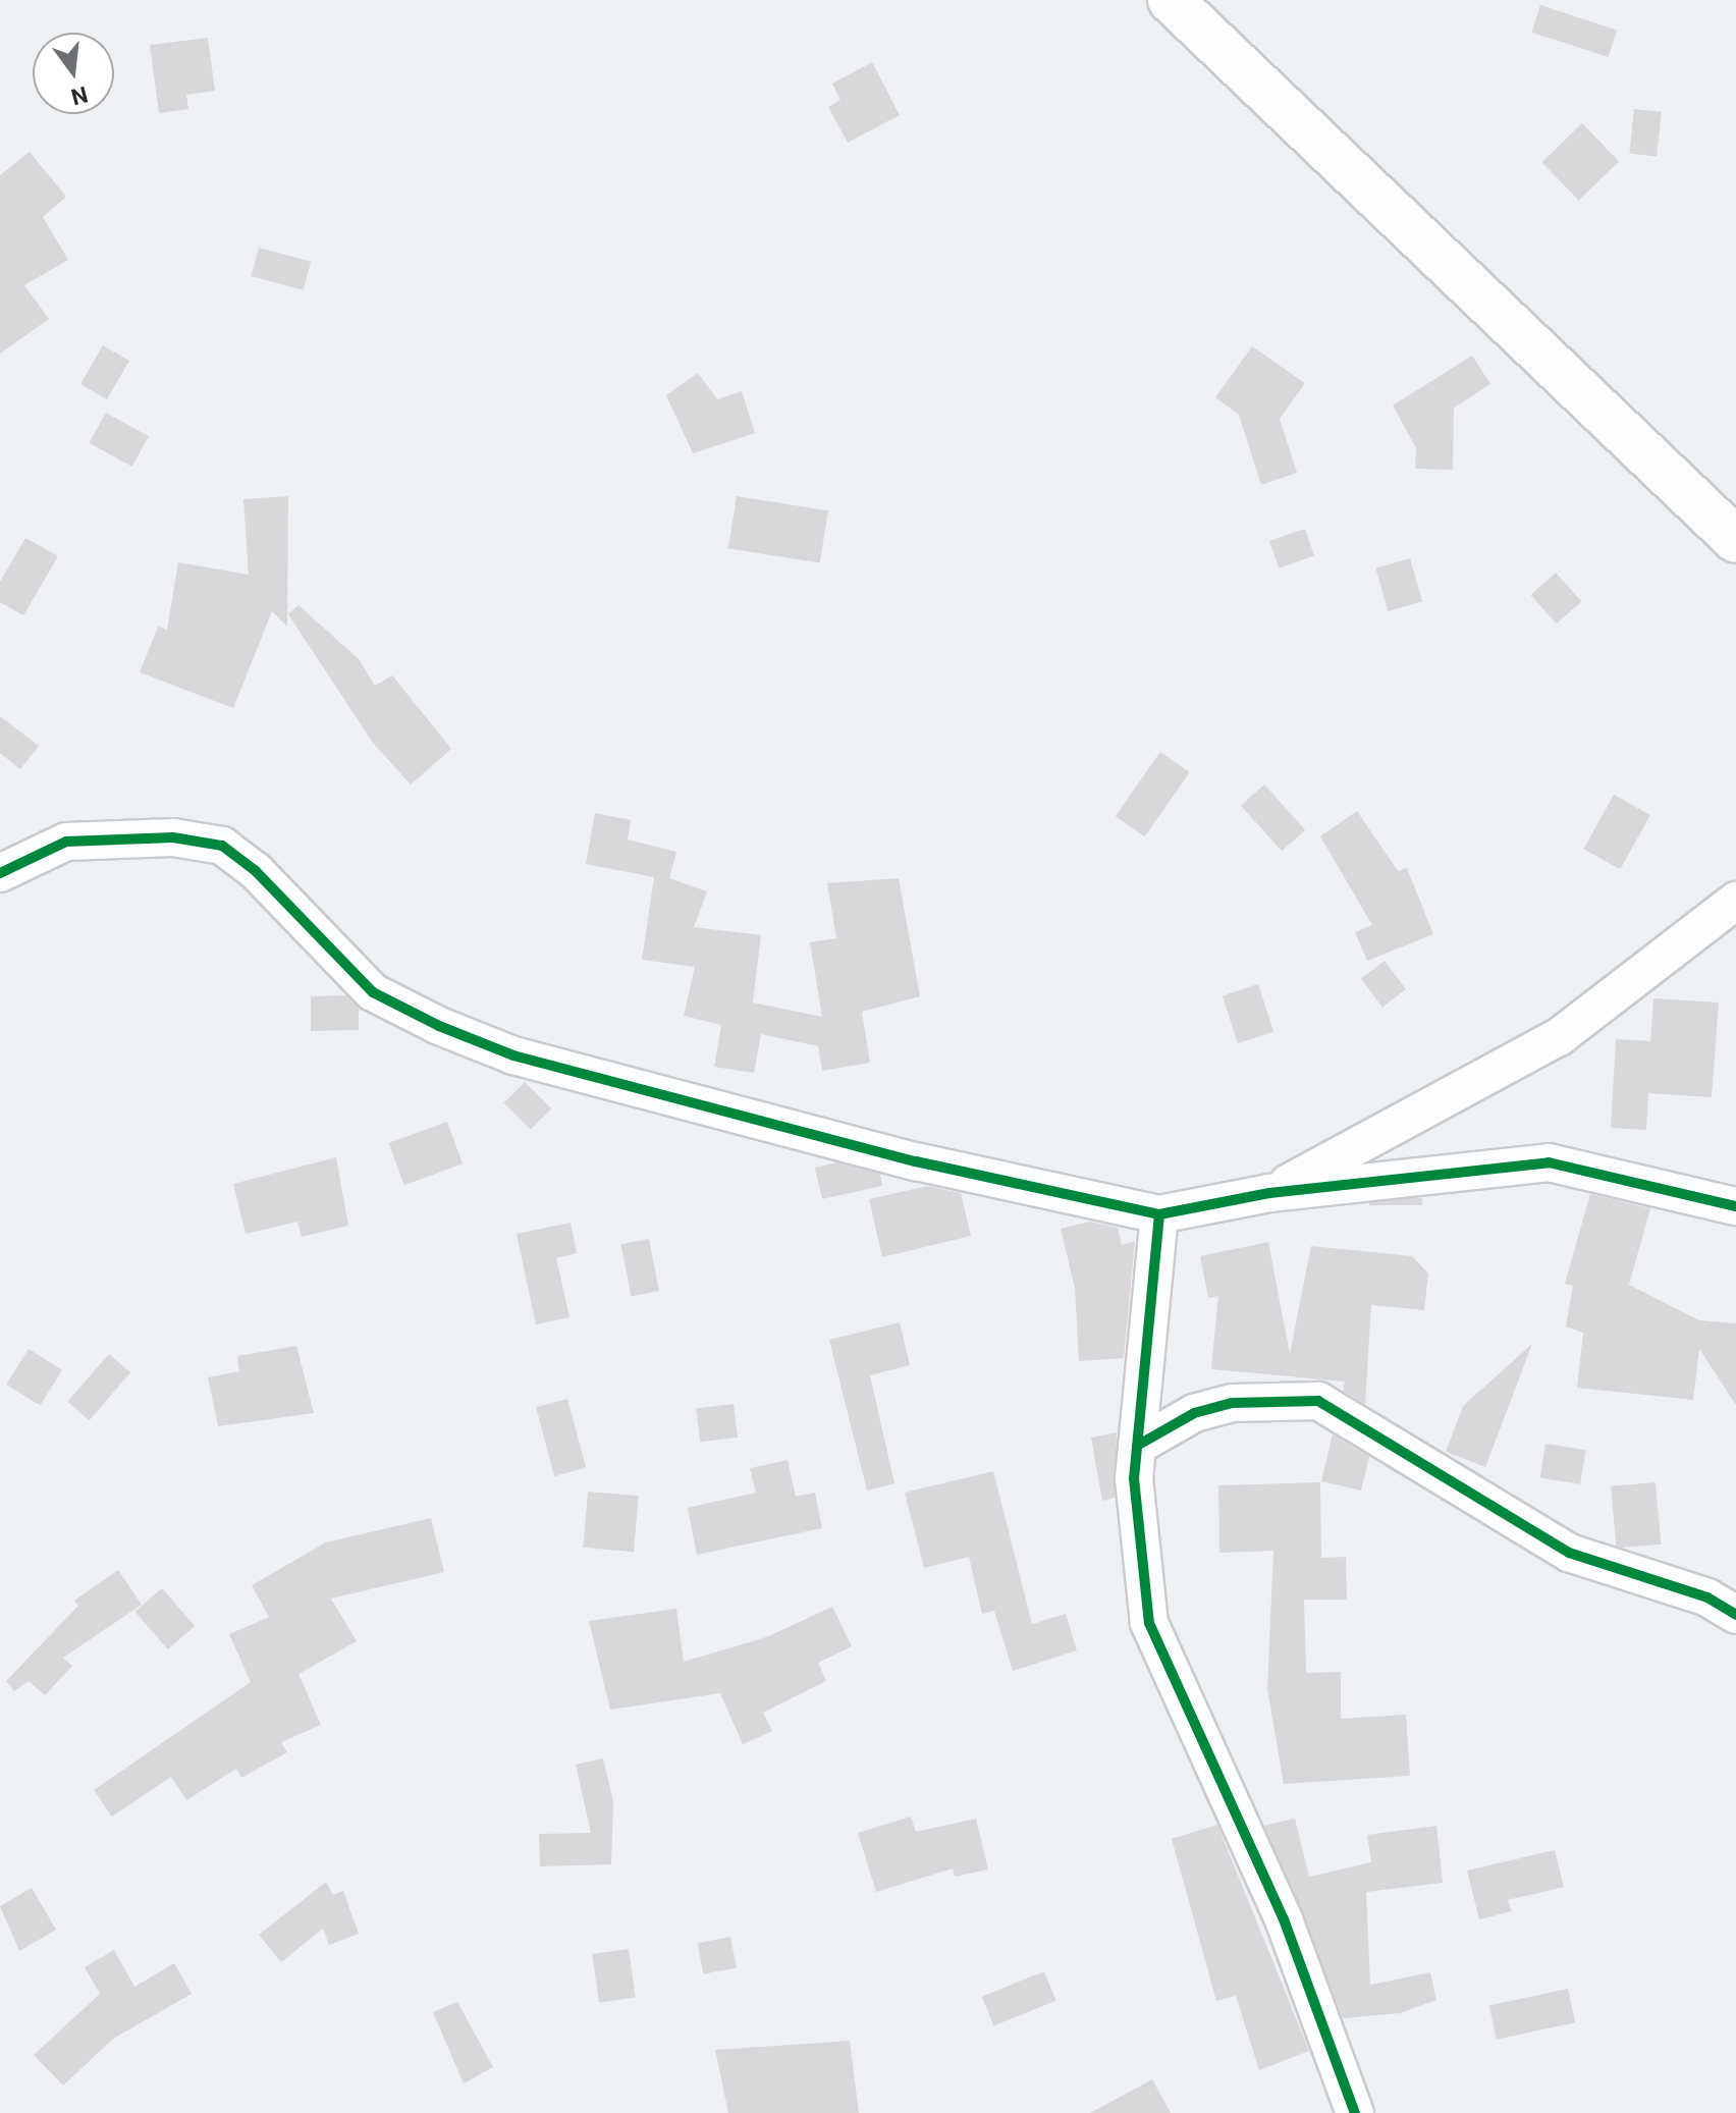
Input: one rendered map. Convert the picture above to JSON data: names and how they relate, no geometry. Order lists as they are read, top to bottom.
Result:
{
  "north": "bottom"
}
